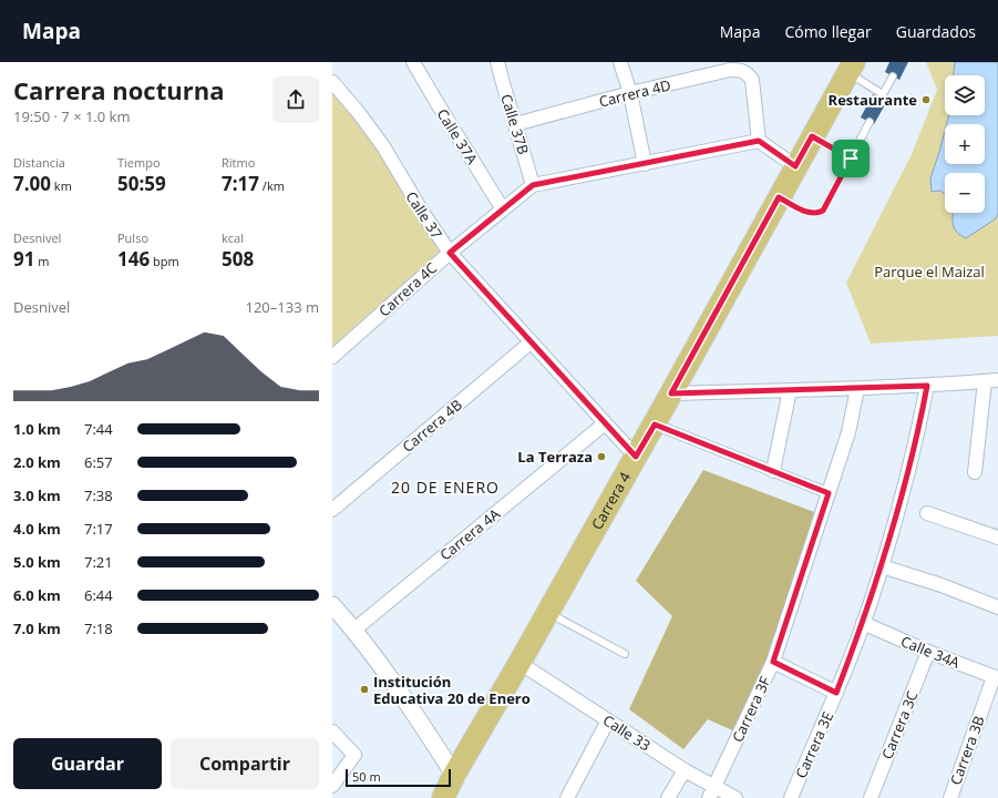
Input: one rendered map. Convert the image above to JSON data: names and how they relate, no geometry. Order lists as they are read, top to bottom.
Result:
{
  "streets": {
    "main road": ["Carrera 4"],
    "street": [
      "Carrera 4D",
      "Calle 37B",
      "Calle 37A",
      "Calle 37",
      "Carrera 4C",
      "Carrera 4B",
      "Carrera 4A",
      "Calle 34A",
      "Carrera 3F",
      "Carrera 3C",
      "Calle 33",
      "Carrera 3E",
      "Carrera 3B"
    ]
  },
  "crossings": [
    ["Carrera 4D", "Calle 37B"],
    ["Carrera 4D", "Carrera 4C"],
    ["Calle 37B", "Carrera 4C"],
    ["Calle 37A", "Carrera 4C"],
    ["Calle 37", "Carrera 4C"],
    ["Calle 37", "Carrera 4B"],
    ["Calle 37", "Carrera 4"],
    ["Calle 37", "Carrera 4A"],
    ["Carrera 4", "Calle 33"],
    ["Calle 34A", "Carrera 3C"],
    ["Calle 34A", "Carrera 3E"],
    ["Calle 34A", "Carrera 3B"],
    ["Carrera 3F", "Calle 33"]
  ],
  "districts": ["20 DE ENERO"],
  "parks": ["Parque el Maizal"],
  "places": ["Restaurante", "La Terraza", "Institución Educativa 20 de Enero"],
  "scale_bar": "50 m",
  "page": {
    "header": "Mapa",
    "nav": ["Mapa", "Cómo llegar", "Guardados"],
    "heading": ["Carrera nocturna", "19:50 · 7 × 1.0 km"],
    "map_buttons": ["+", "−"],
    "stats": [
      ["Distancia", "7.00 km"],
      ["Tiempo", "50:59"],
      ["Ritmo", "7:17 /km"],
      ["Desnivel", "91 m"],
      ["Pulso", "146 bpm"],
      ["kcal", "508"]
    ],
    "chart": ["Desnivel", "120–133 m"],
    "list": [
      {
        "name": "1.0 km",
        "note": "7:44"
      },
      {
        "name": "2.0 km",
        "note": "6:57"
      },
      {
        "name": "3.0 km",
        "note": "7:38"
      },
      {
        "name": "4.0 km",
        "note": "7:17"
      },
      {
        "name": "5.0 km",
        "note": "7:21"
      },
      {
        "name": "6.0 km",
        "note": "6:44"
      },
      {
        "name": "7.0 km",
        "note": "7:18"
      }
    ],
    "buttons": ["Guardar", "Compartir"],
    "scale": "50 m"
  }
}
